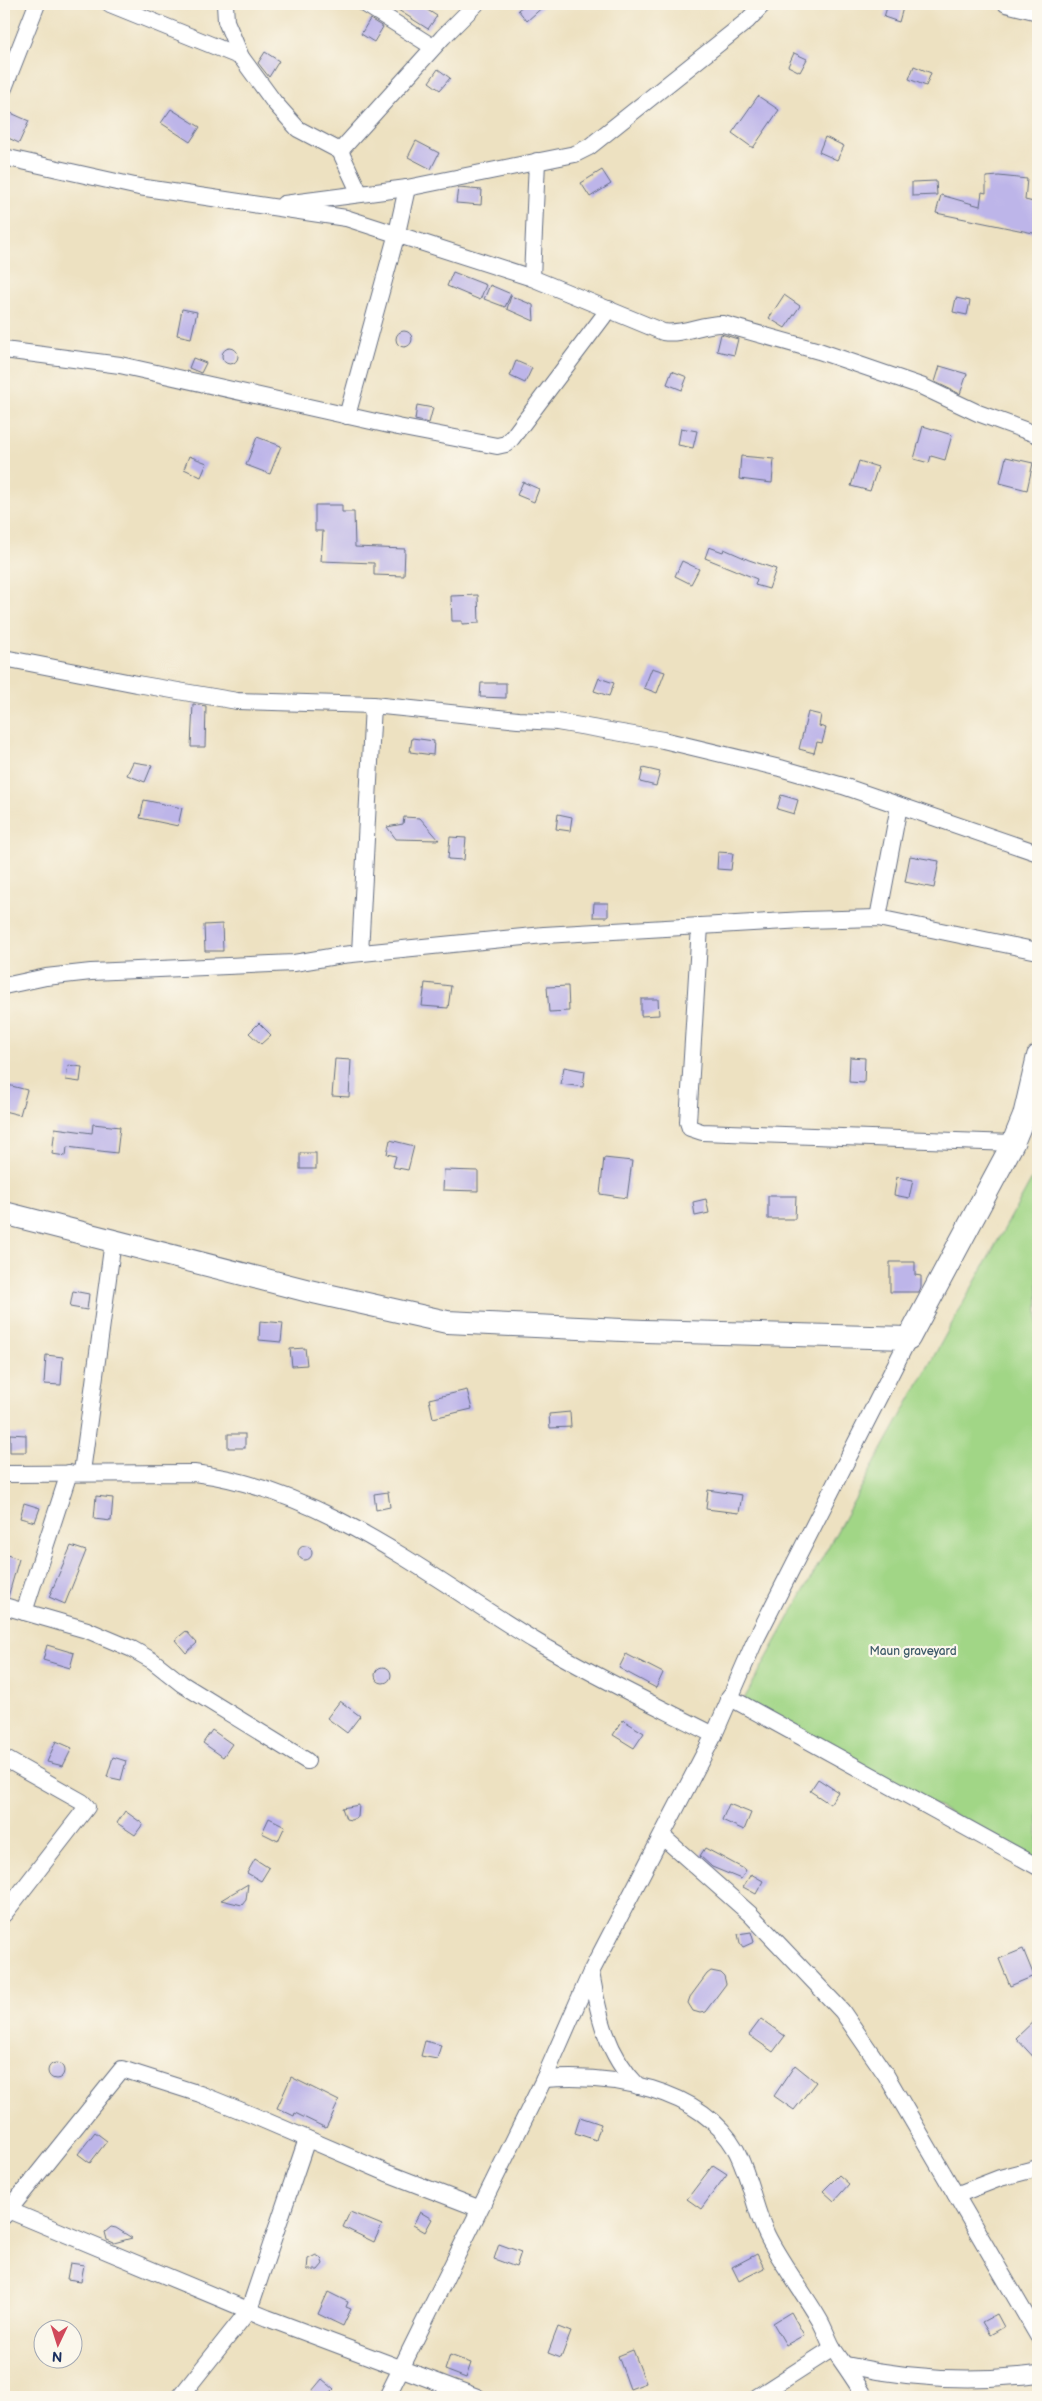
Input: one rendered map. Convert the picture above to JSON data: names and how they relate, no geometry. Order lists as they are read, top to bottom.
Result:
{
  "parks": ["Maun graveyard"],
  "north": "bottom"
}
